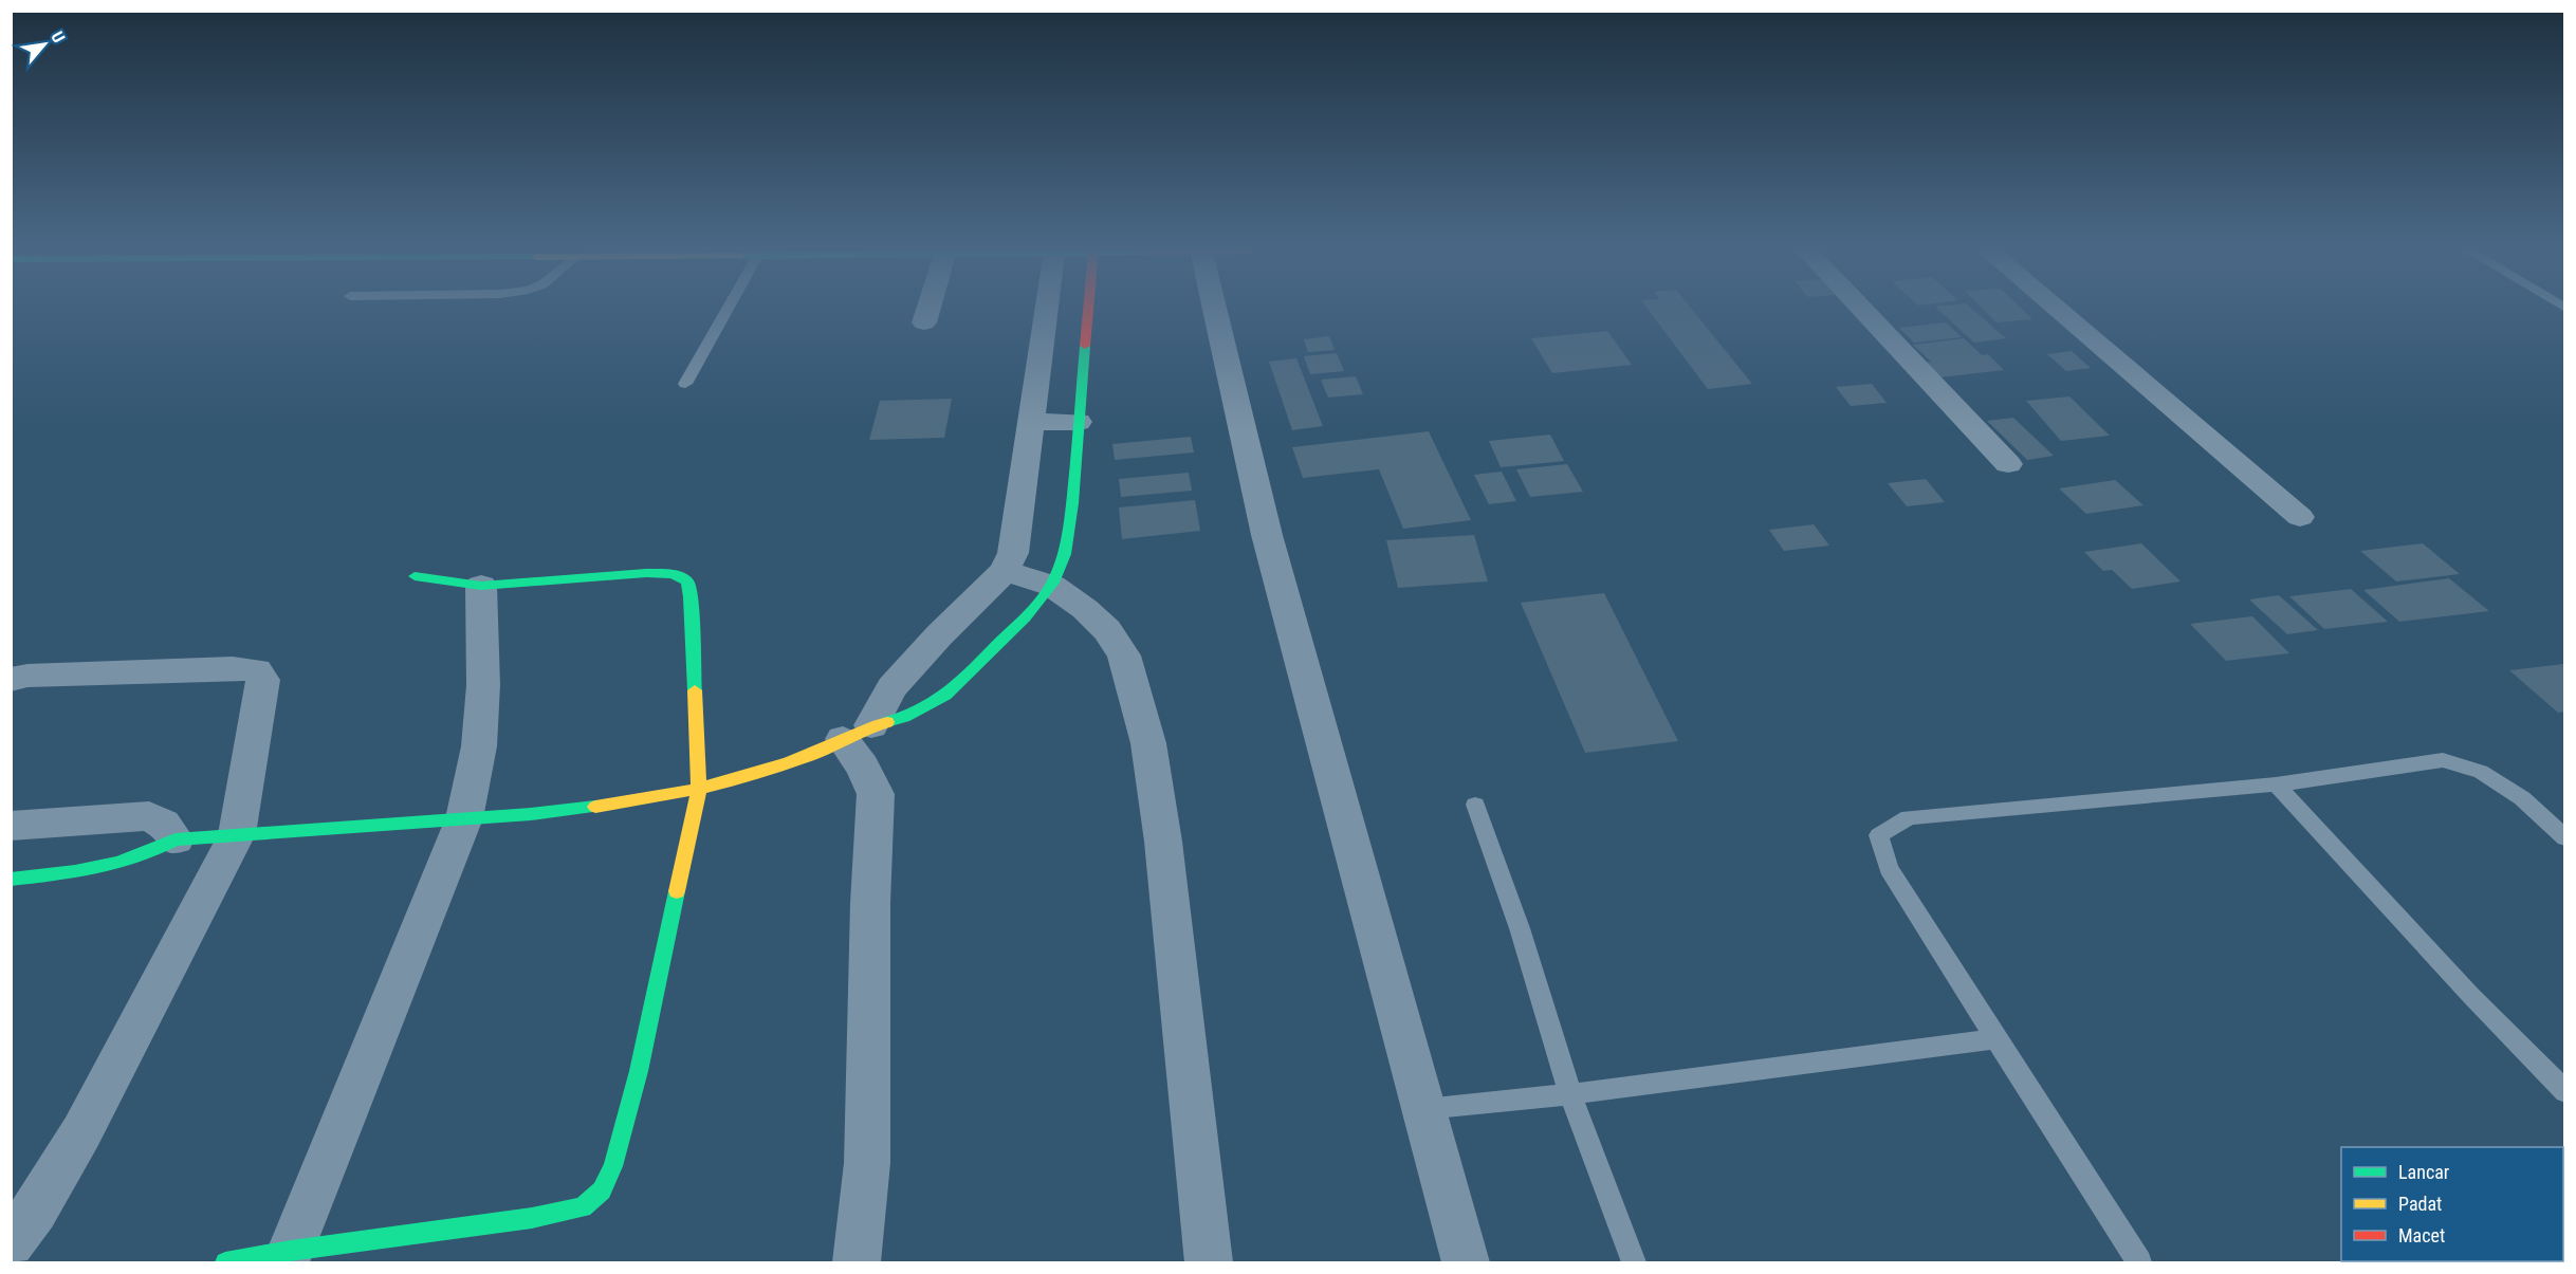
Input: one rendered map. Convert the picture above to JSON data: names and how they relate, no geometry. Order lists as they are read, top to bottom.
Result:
{
  "legend": ["Lancar", "Padat", "Macet"],
  "north": "top right"
}
